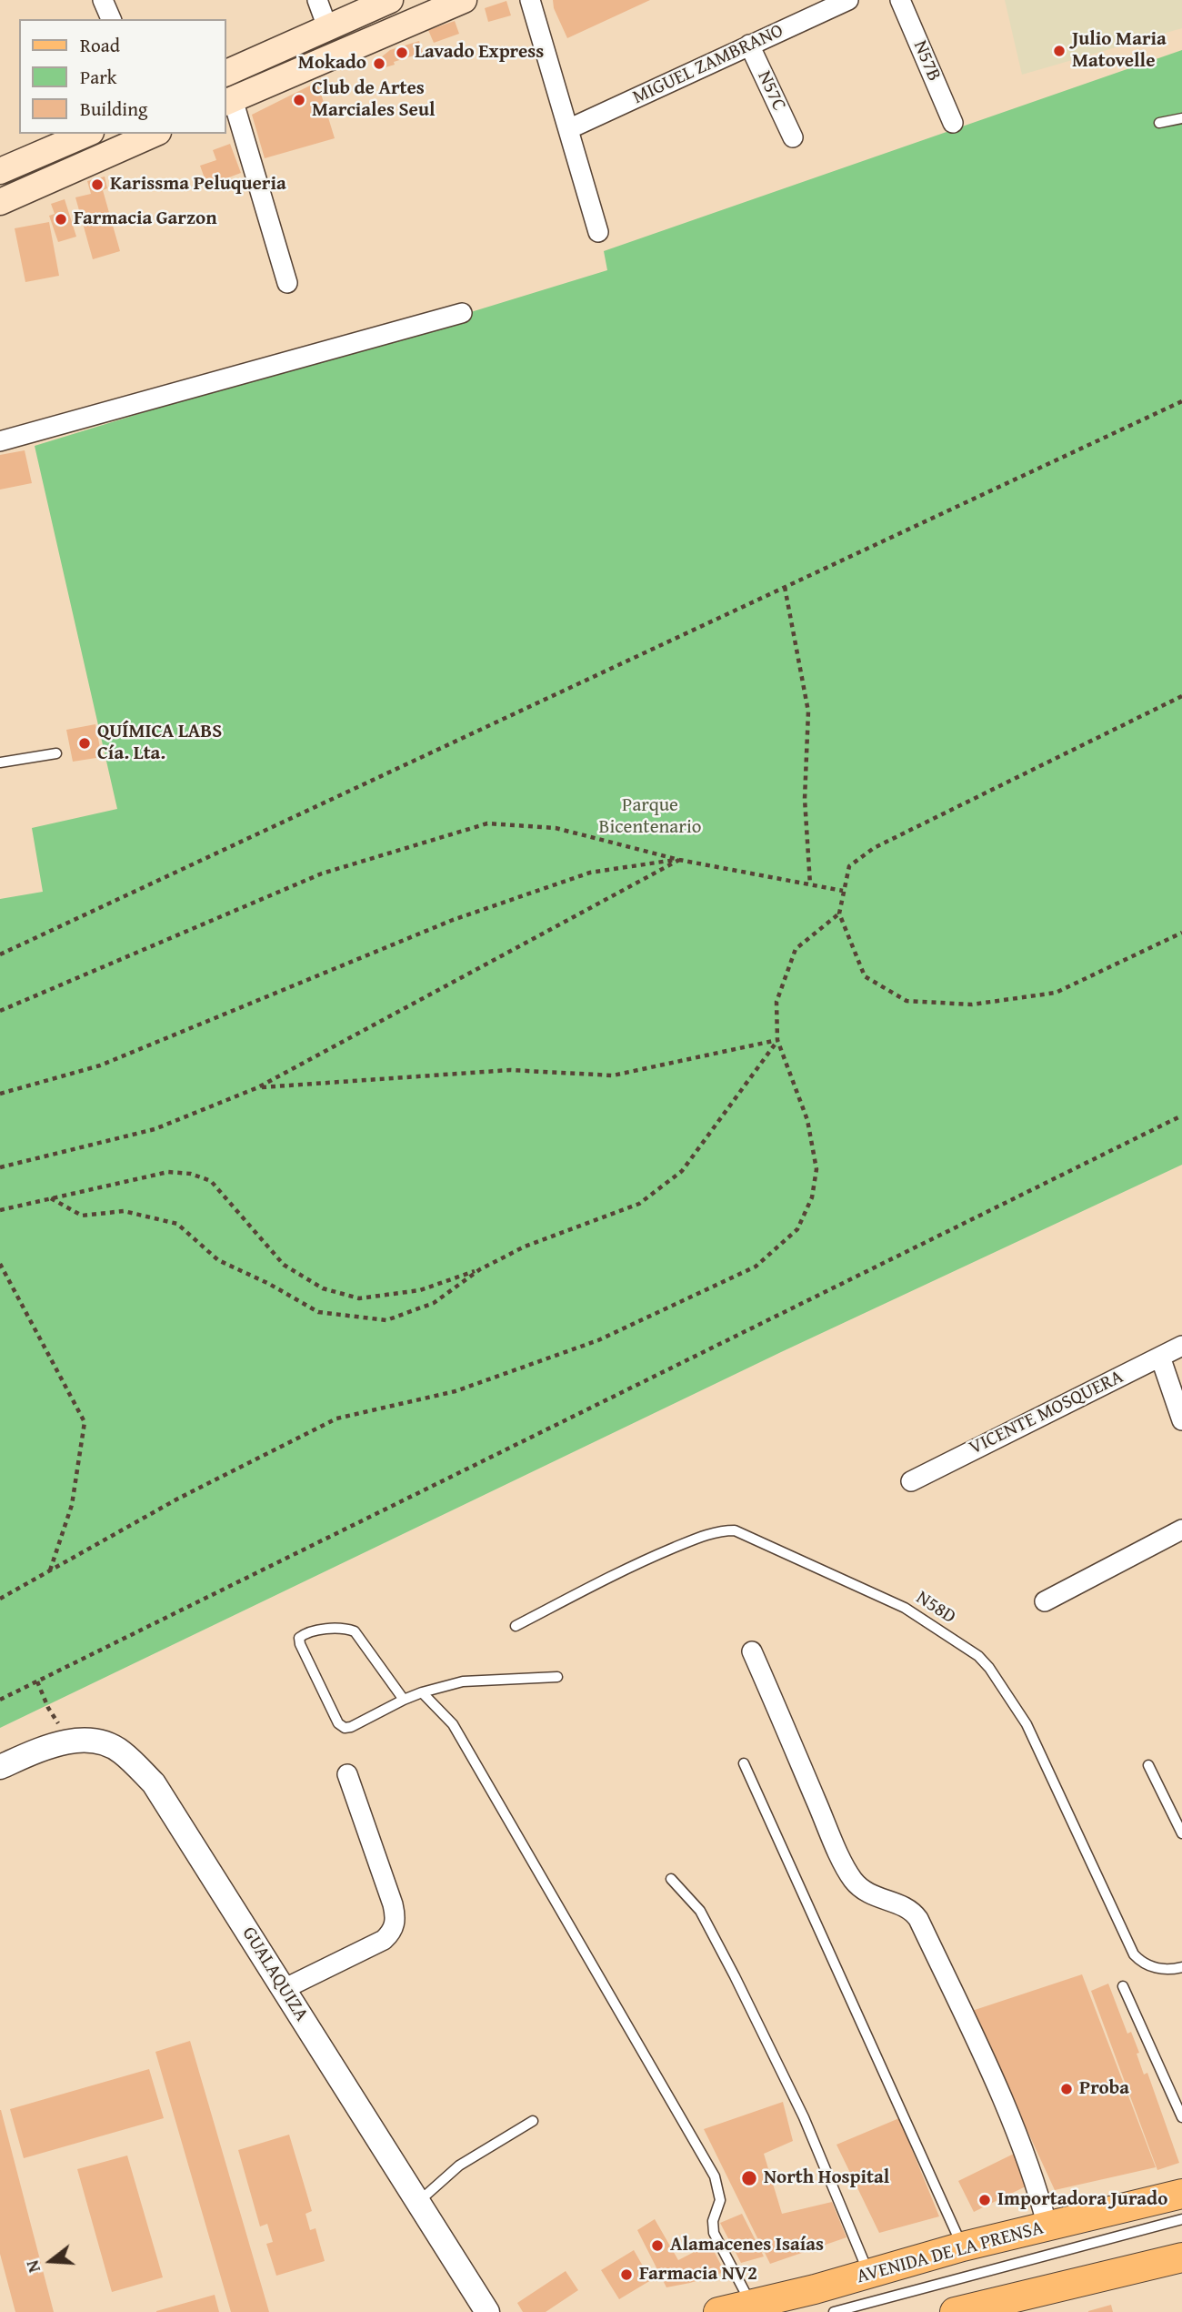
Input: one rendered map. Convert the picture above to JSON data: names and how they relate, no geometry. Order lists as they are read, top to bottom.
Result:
{
  "streets": {
    "main road": ["AVENIDA DE LA PRENSA"],
    "street": [
      "N57B",
      "MIGUEL ZAMBRANO",
      "N57C",
      "VICENTE MOSQUERA",
      "GUALAQUIZA"
    ],
    "lane": ["N58D"]
  },
  "crossings": [
    ["MIGUEL ZAMBRANO", "N57C"]
  ],
  "parks": ["Parque Bicentenario"],
  "places": [
    "Julio Maria Matovelle",
    "Lavado Express",
    "Mokado",
    "Club de Artes Marciales Seul",
    "Karissma Peluqueria",
    "Farmacia Garzon",
    "QUÍMICA LABS Cía. Lta.",
    "Proba",
    "North Hospital",
    "Importadora Jurado",
    "Alamacenes Isaías",
    "Farmacia NV2"
  ],
  "legend": ["Road", "Park", "Building"],
  "north": "left"
}
